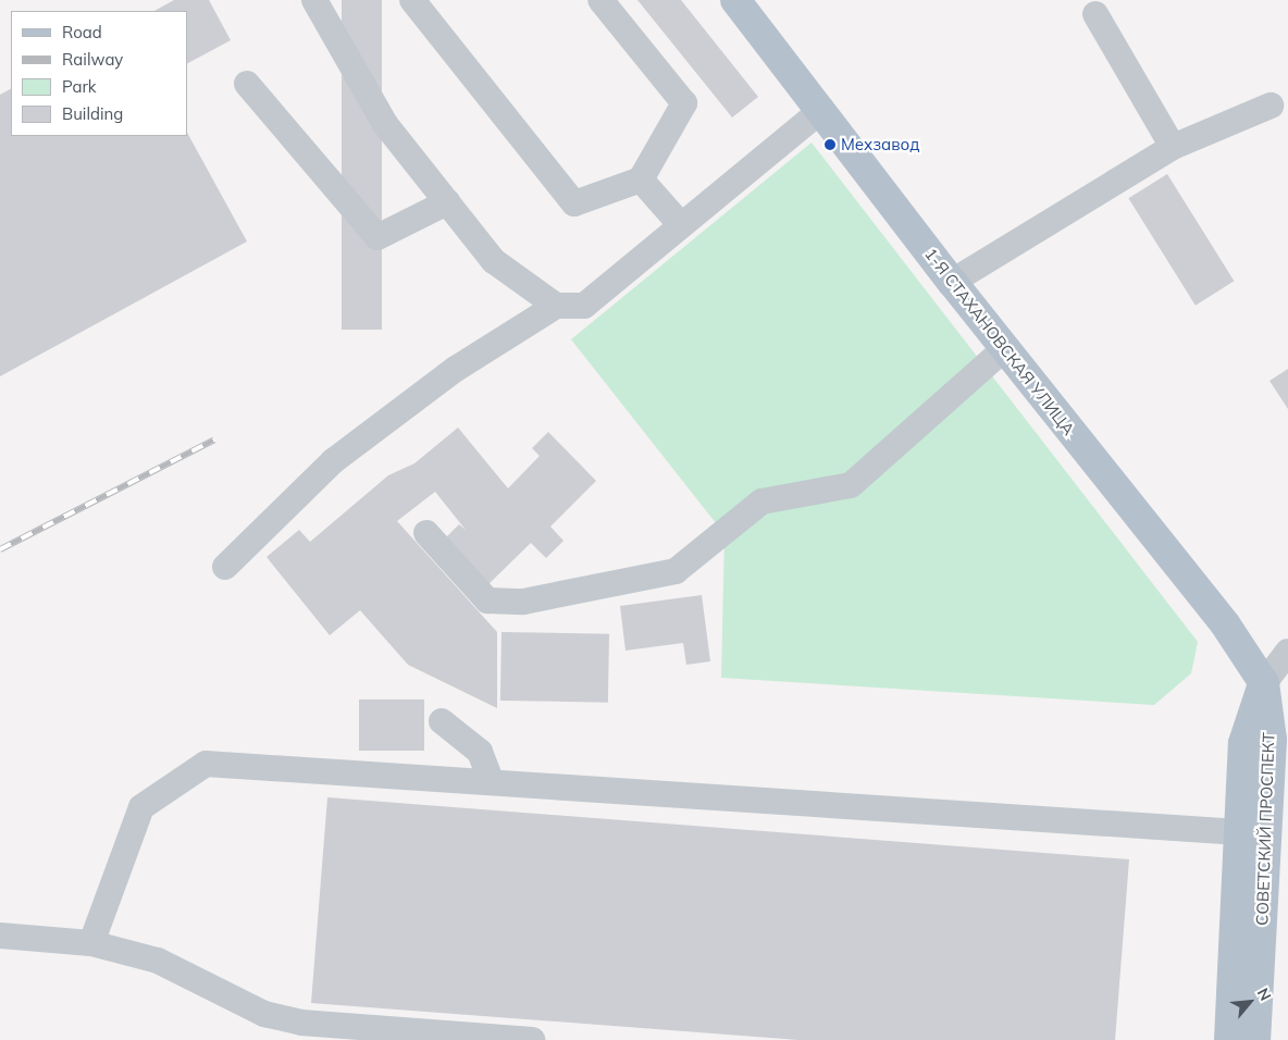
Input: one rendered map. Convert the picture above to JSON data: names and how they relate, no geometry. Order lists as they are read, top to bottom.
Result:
{
  "streets": {
    "main road": ["1-Я СТАХАНОВСКАЯ УЛИЦА", "СОВЕТСКИЙ ПРОСПЕКТ"]
  },
  "crossings": [
    ["1-Я СТАХАНОВСКАЯ УЛИЦА", "СОВЕТСКИЙ ПРОСПЕКТ"]
  ],
  "places": ["Мехзавод"],
  "legend": [
    "Road",
    "Railway",
    "Park",
    "Building"
  ],
  "north": "top right"
}
